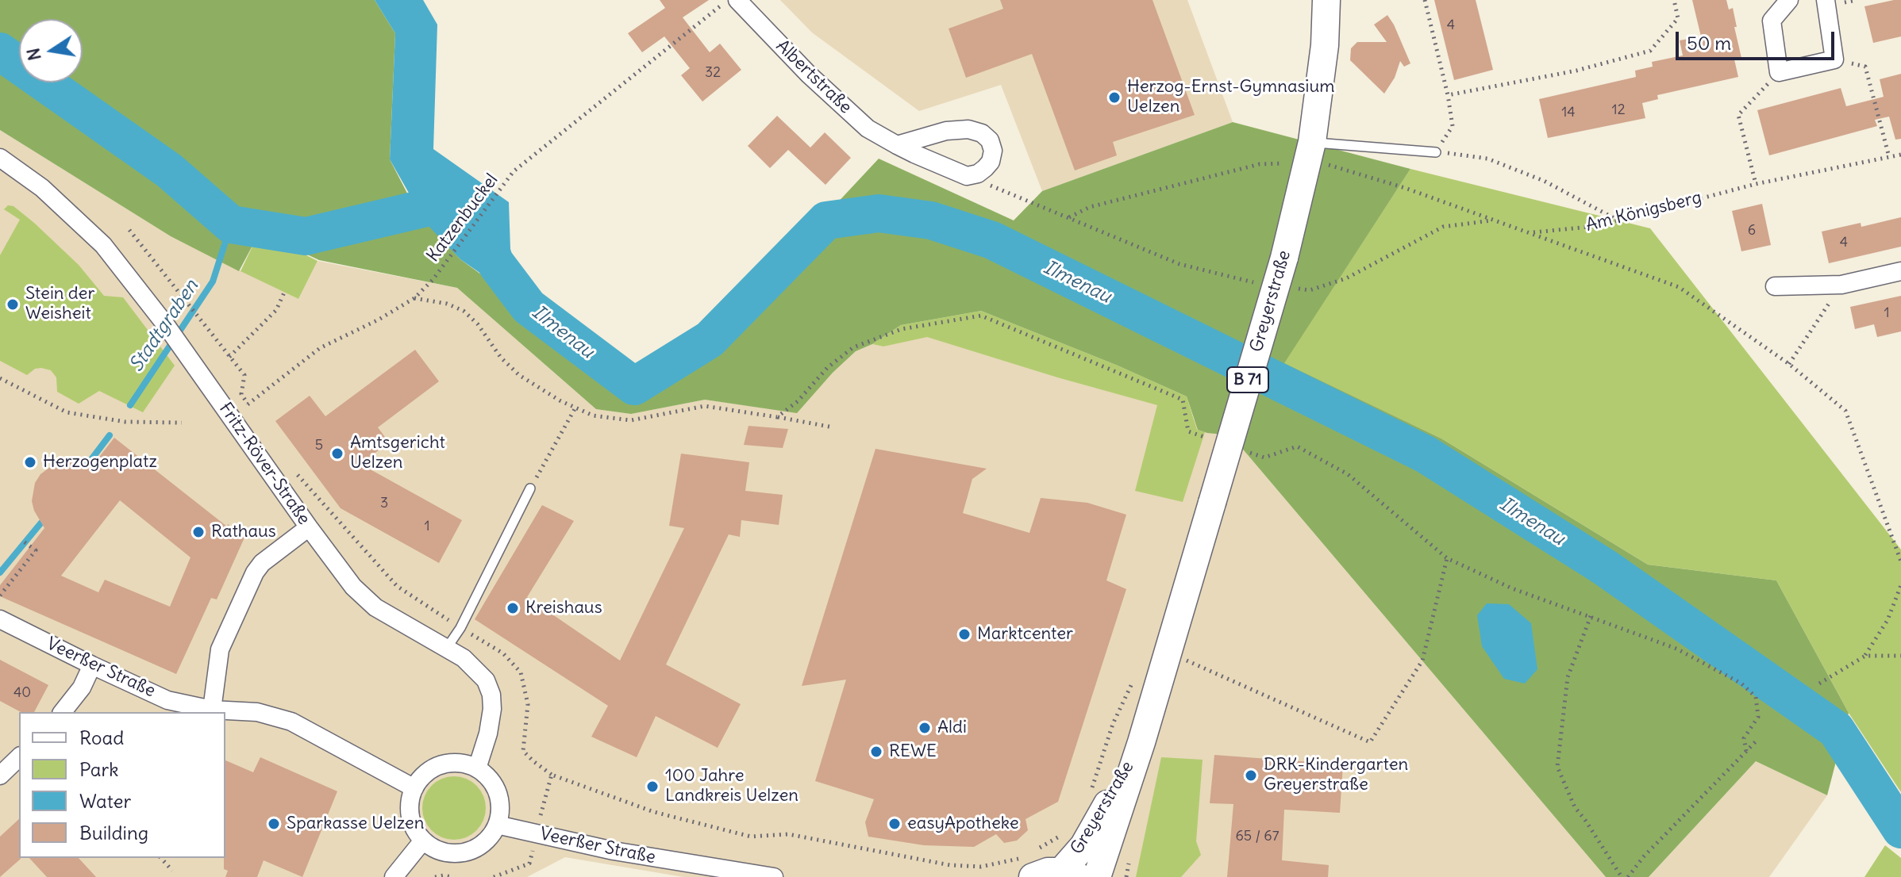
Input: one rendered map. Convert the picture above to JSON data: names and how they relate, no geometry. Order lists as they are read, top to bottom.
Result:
{
  "streets": {
    "main road": ["Greyerstraße", "B 71"],
    "street": ["Albertstraße", "Fritz-Röver-Straße", "Veerßer Straße"],
    "path": ["Am Königsberg", "Katzenbuckel"]
  },
  "crossings": [
    ["Katzenbuckel", "Fritz-Röver-Straße"],
    ["Fritz-Röver-Straße", "Veerßer Straße"]
  ],
  "water": ["Ilmenau", "Stadtgraben"],
  "places": [
    "Herzog-Ernst-Gymnasium Uelzen",
    "Stein der Weisheit",
    "Amtsgericht Uelzen",
    "Herzogenplatz",
    "Rathaus",
    "Kreishaus",
    "Marktcenter",
    "Aldi",
    "REWE",
    "DRK-Kindergarten Greyerstraße",
    "100 Jahre Landkreis Uelzen",
    "Sparkasse Uelzen",
    "easyApotheke"
  ],
  "house_numbers": [
    "4",
    "32",
    "12",
    "14",
    "6",
    "4",
    "1",
    "5",
    "3",
    "1",
    "40",
    "65 / 67"
  ],
  "legend": [
    "Road",
    "Park",
    "Water",
    "Building"
  ],
  "scale_bar": "50 m",
  "north": "left"
}
